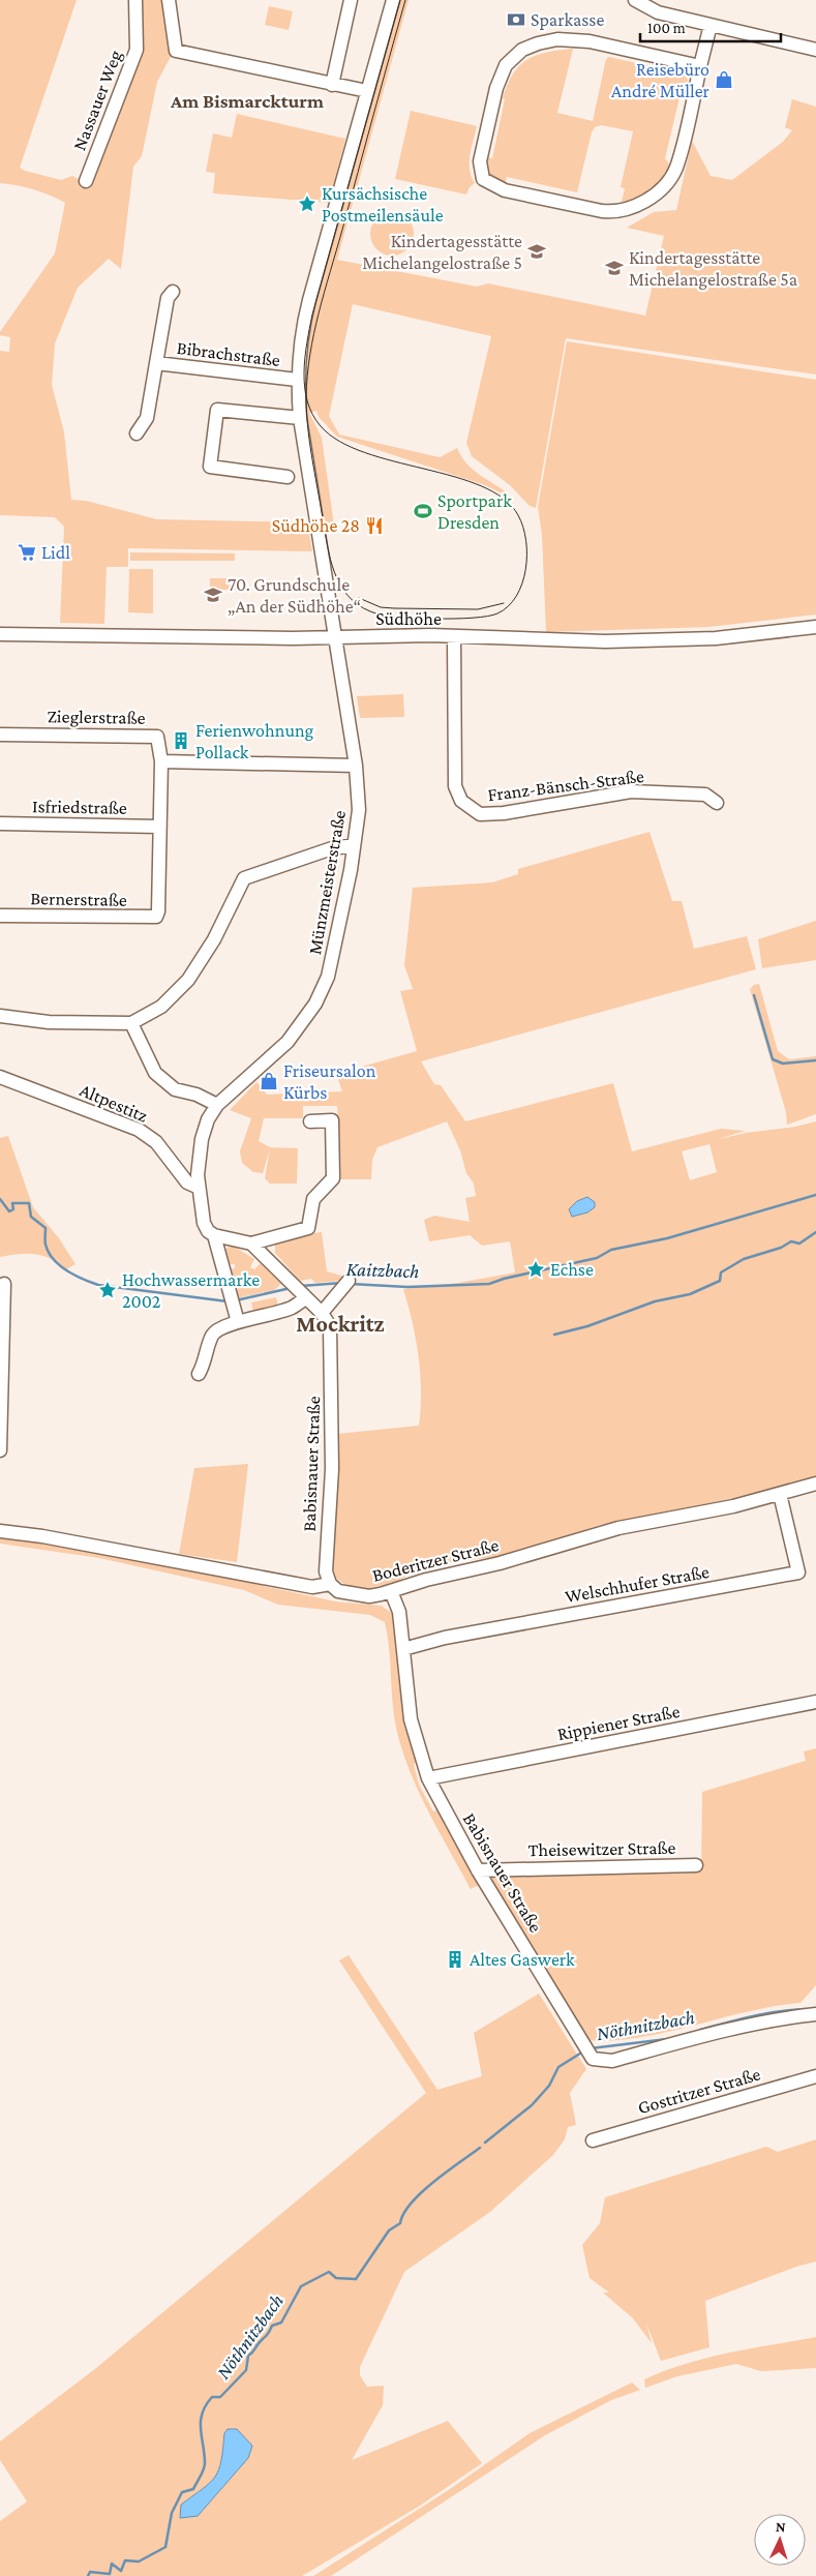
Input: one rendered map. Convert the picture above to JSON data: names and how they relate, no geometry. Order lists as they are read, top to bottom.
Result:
{
  "streets": {
    "street": [
      "Nassauer Weg",
      "Bibrachstraße",
      "Südhöhe",
      "Zieglerstraße",
      "Franz-Bänsch-Straße",
      "Isfriedstraße",
      "Münzmeisterstraße",
      "Bernerstraße",
      "Altpestitz",
      "Babisnauer Straße",
      "Boderitzer Straße",
      "Welschhufer Straße",
      "Rippiener Straße",
      "Theisewitzer Straße",
      "Gostritzer Straße"
    ]
  },
  "crossings": [
    ["Bibrachstraße", "Münzmeisterstraße"],
    ["Südhöhe", "Franz-Bänsch-Straße"],
    ["Südhöhe", "Münzmeisterstraße"],
    ["Isfriedstraße", "Bernerstraße"],
    ["Münzmeisterstraße", "Altpestitz"],
    ["Babisnauer Straße", "Boderitzer Straße"],
    ["Babisnauer Straße", "Welschhufer Straße"],
    ["Babisnauer Straße", "Rippiener Straße"],
    ["Babisnauer Straße", "Theisewitzer Straße"],
    ["Boderitzer Straße", "Welschhufer Straße"]
  ],
  "districts": ["Am Bismarckturm", "Mockritz"],
  "water": ["Kaitzbach", "Nöthnitzbach"],
  "places": {
    "bank": ["Sparkasse"],
    "shop": ["Reisebüro André Müller", "Friseursalon Kürbs"],
    "place": ["Kursächsische Postmeilensäule", "Echse", "Hochwassermarke 2002"],
    "school or university": ["Kindertagesstätte Michelangelostraße 5", "Kindertagesstätte Michelangelostraße 5a", "70. Grundschule „An der Südhöhe“"],
    "sports": ["Sportpark Dresden"],
    "restaurant": ["Südhöhe 28"],
    "supermarket": ["Lidl"],
    "building": ["Ferienwohnung Pollack", "Altes Gaswerk"]
  },
  "scale_bar": "100 m",
  "north": "top"
}
